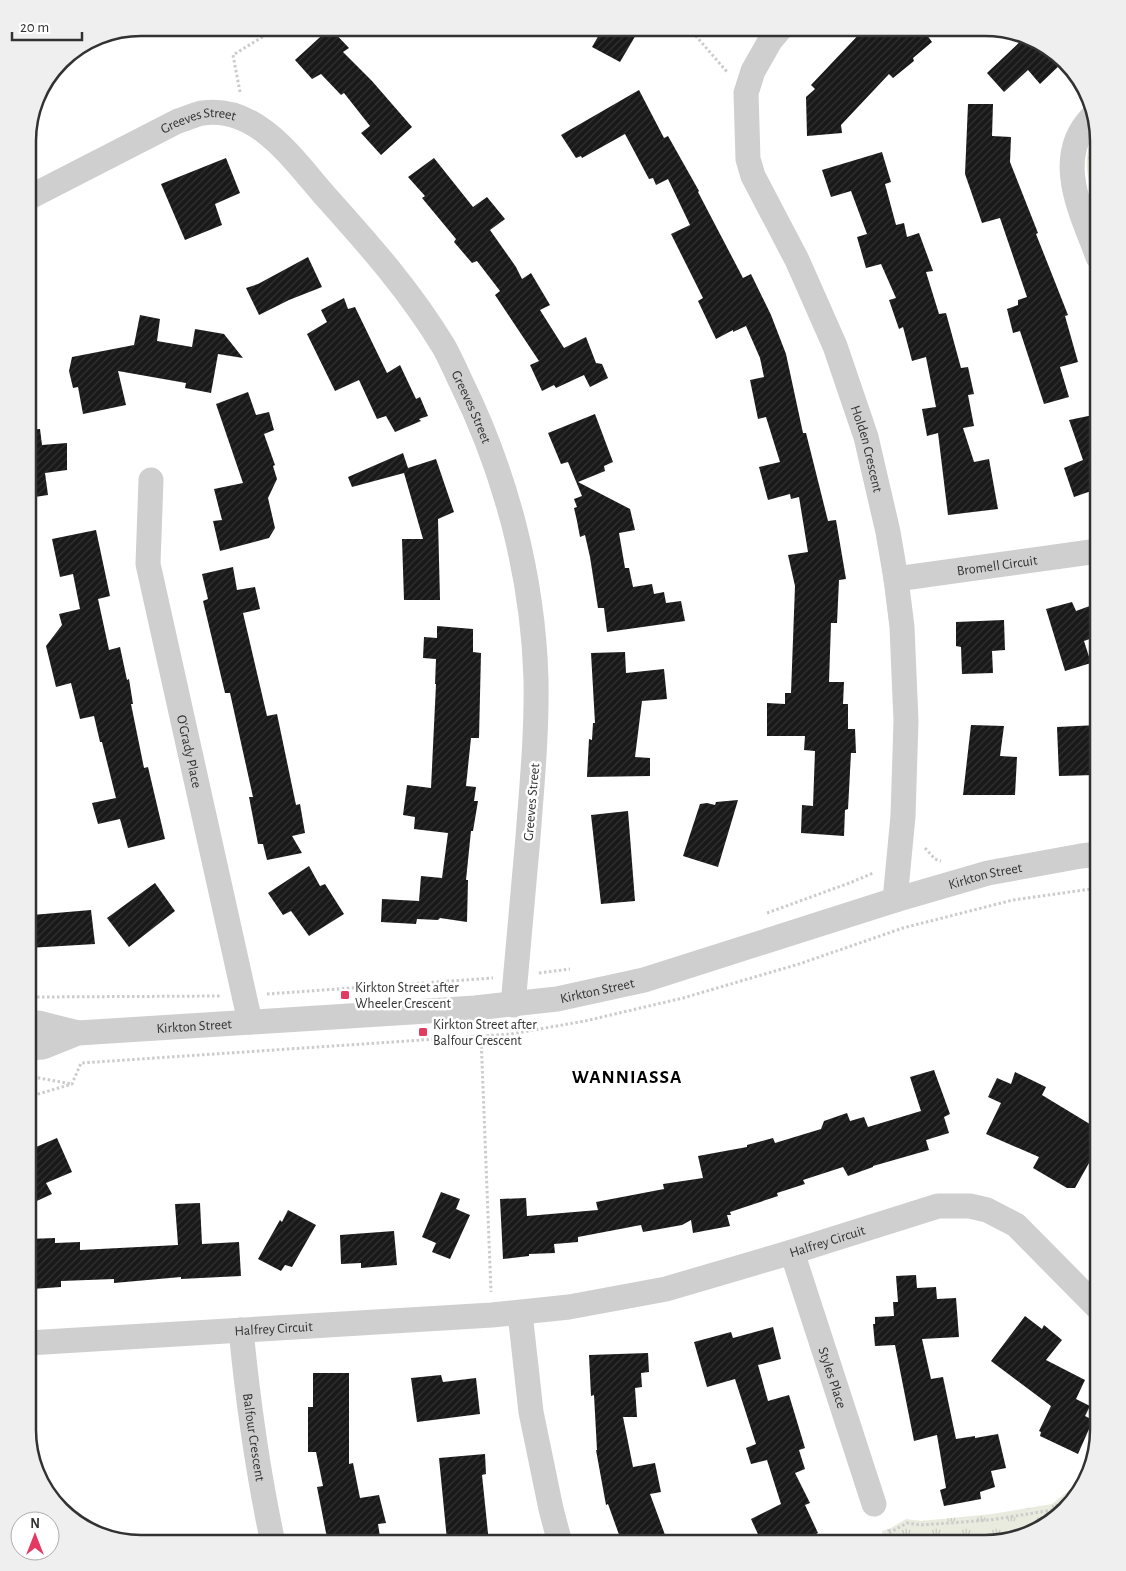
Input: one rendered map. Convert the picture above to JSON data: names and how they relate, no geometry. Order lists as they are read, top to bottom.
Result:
{
  "streets": {
    "street": [
      "Greeves Street",
      "Holden Crescent",
      "Bromell Circuit",
      "O'Grady Place",
      "Kirkton Street",
      "Halfrey Circuit",
      "Styles Place",
      "Balfour Crescent"
    ]
  },
  "crossings": [
    ["Greeves Street", "Kirkton Street"],
    ["Holden Crescent", "Bromell Circuit"],
    ["Holden Crescent", "Kirkton Street"],
    ["O'Grady Place", "Kirkton Street"],
    ["Halfrey Circuit", "Styles Place"],
    ["Halfrey Circuit", "Balfour Crescent"]
  ],
  "districts": ["WANNIASSA"],
  "places": {
    "transit": ["Kirkton Street after Wheeler Crescent", "Kirkton Street after Balfour Crescent"]
  },
  "scale_bar": "20 m",
  "north": "top"
}
